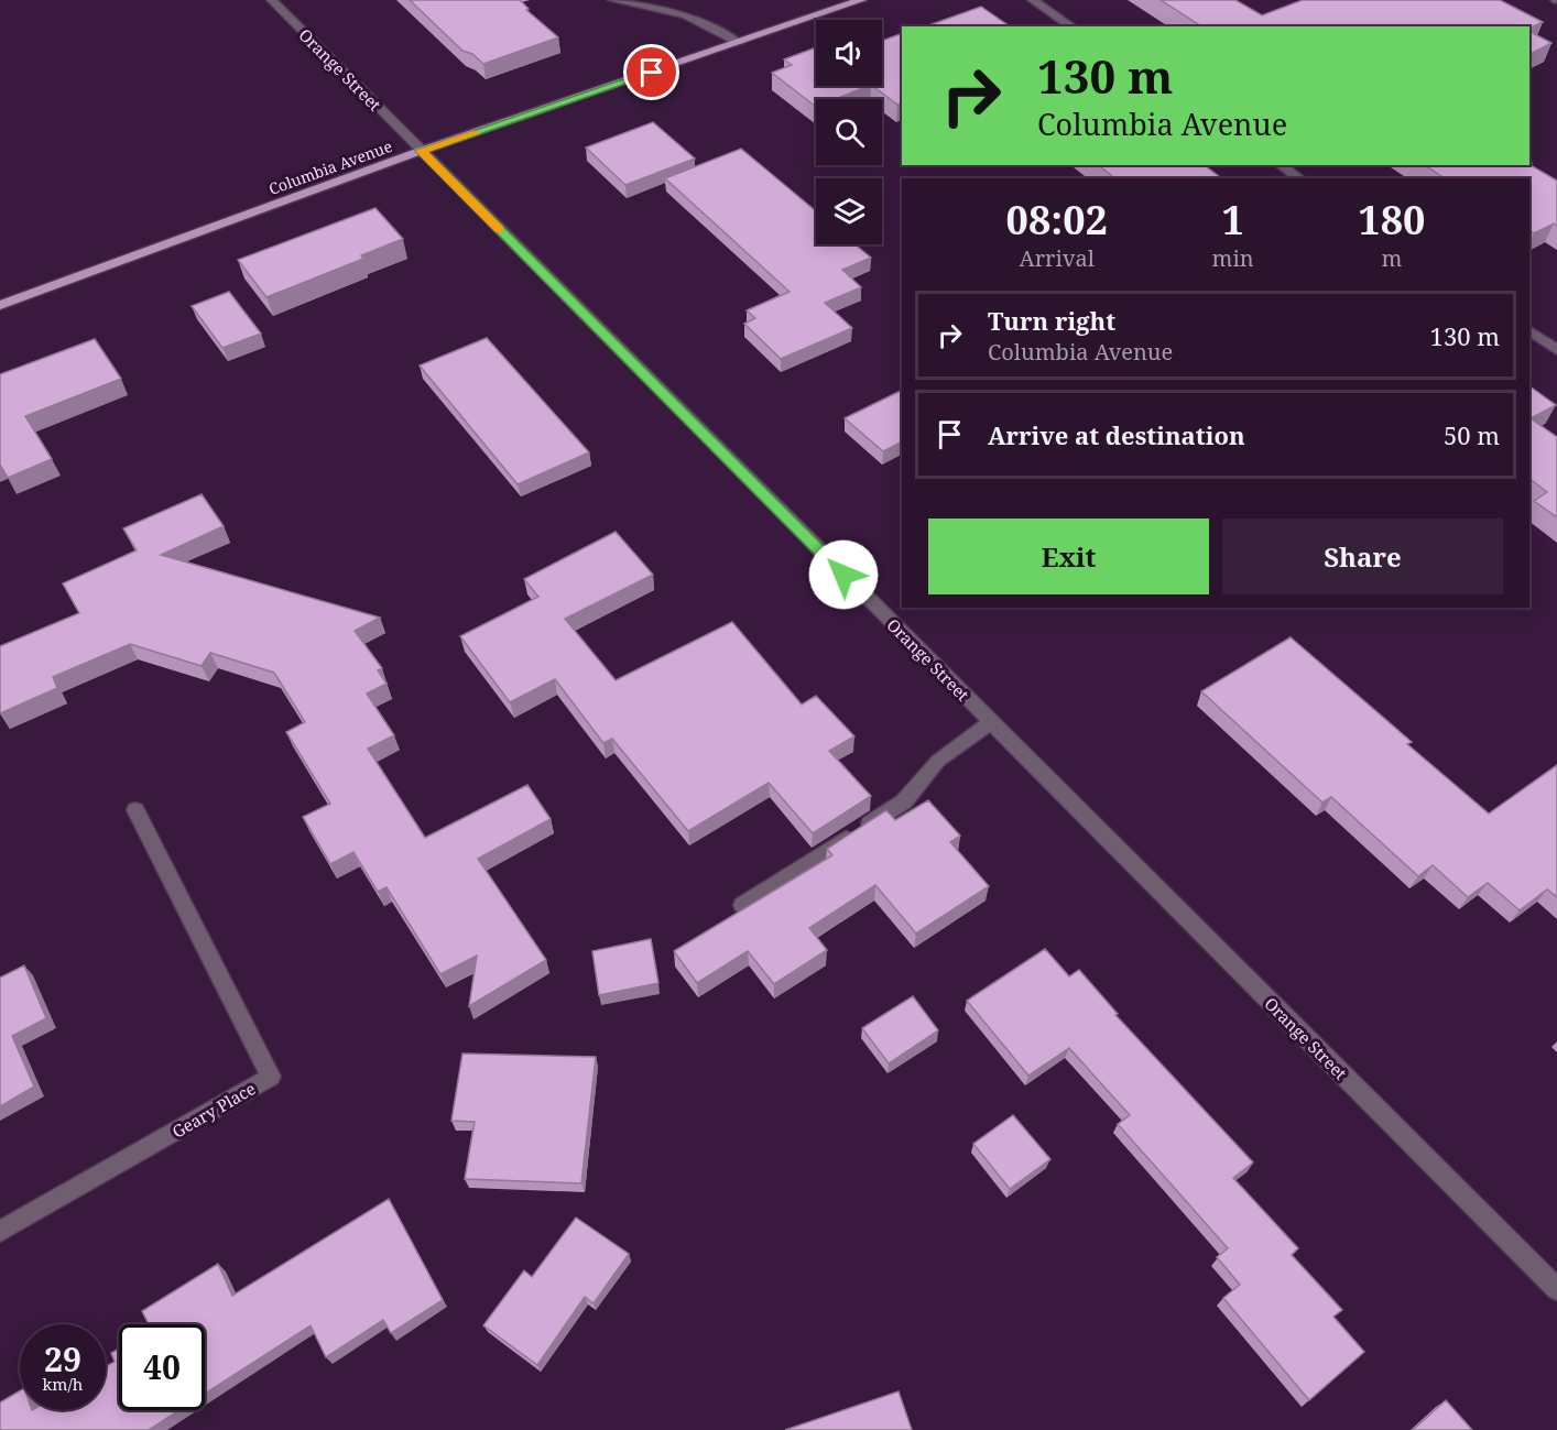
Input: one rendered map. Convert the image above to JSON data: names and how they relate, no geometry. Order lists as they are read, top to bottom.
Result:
{
  "streets": {
    "main road": ["Columbia Avenue"],
    "street": ["Orange Street", "Geary Place"]
  },
  "crossings": [
    ["Orange Street", "Columbia Avenue"]
  ],
  "page": {
    "turn": ["130 m", "Columbia Avenue"],
    "eta": [
      "08:02",
      "Arrival",
      "1",
      "min",
      "180",
      "m"
    ],
    "list": [
      {
        "name": "Turn right",
        "note": "Columbia Avenue",
        "value": "130 m"
      },
      {
        "name": "Arrive at destination",
        "value": "50 m"
      }
    ],
    "buttons": ["Exit", "Share"],
    "speed": "29 km/h",
    "limit": "40"
  }
}
